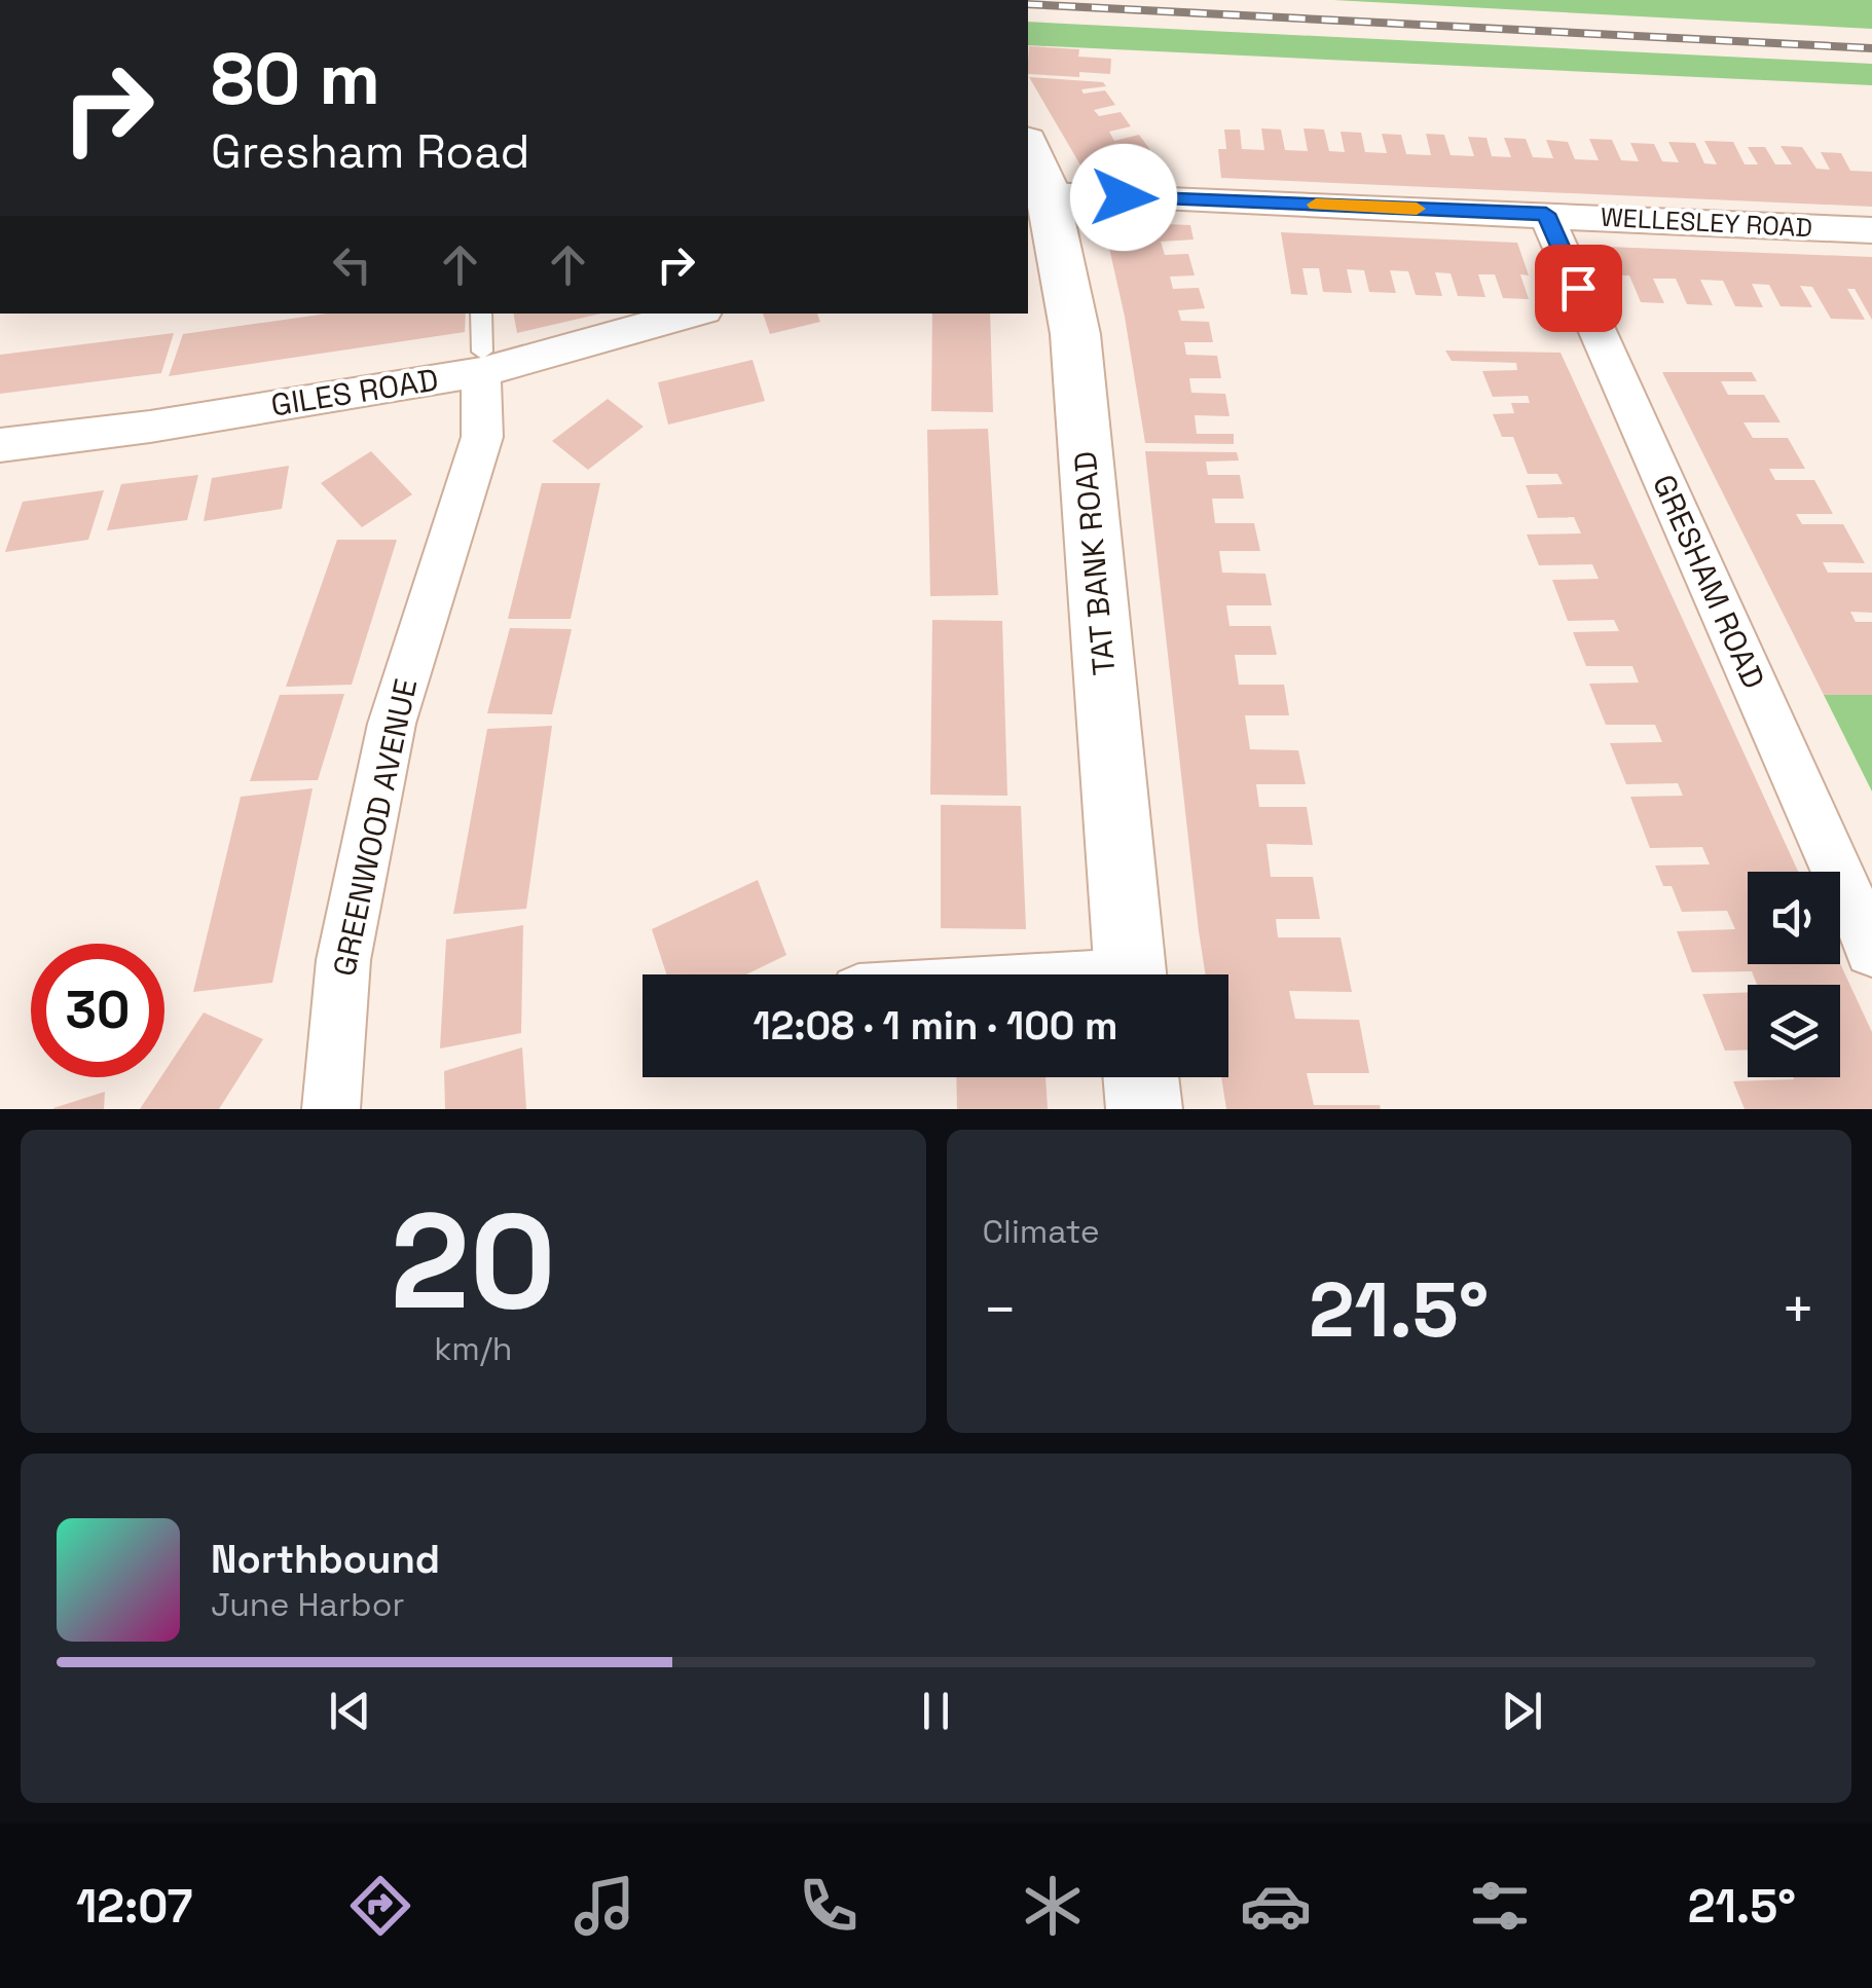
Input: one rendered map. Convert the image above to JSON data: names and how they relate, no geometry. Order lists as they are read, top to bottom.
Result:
{
  "streets": {
    "street": [
      "WELLESLEY ROAD",
      "GILES ROAD",
      "TAT BANK ROAD",
      "GRESHAM ROAD",
      "GREENWOOD AVENUE"
    ]
  },
  "crossings": [
    ["WELLESLEY ROAD", "TAT BANK ROAD"],
    ["WELLESLEY ROAD", "GRESHAM ROAD"],
    ["GILES ROAD", "GREENWOOD AVENUE"]
  ],
  "page": {
    "turn": ["80 m", "Gresham Road"],
    "limit": "30",
    "trip": "12:08 · 1 min · 100 m",
    "tile": [
      ["20", "km/h"],
      "Climate"
    ],
    "heat": ["−", "21.5°", "+"],
    "song": ["Northbound", "June Harbor"],
    "tabs": ["12:07", "21.5°"]
  }
}
